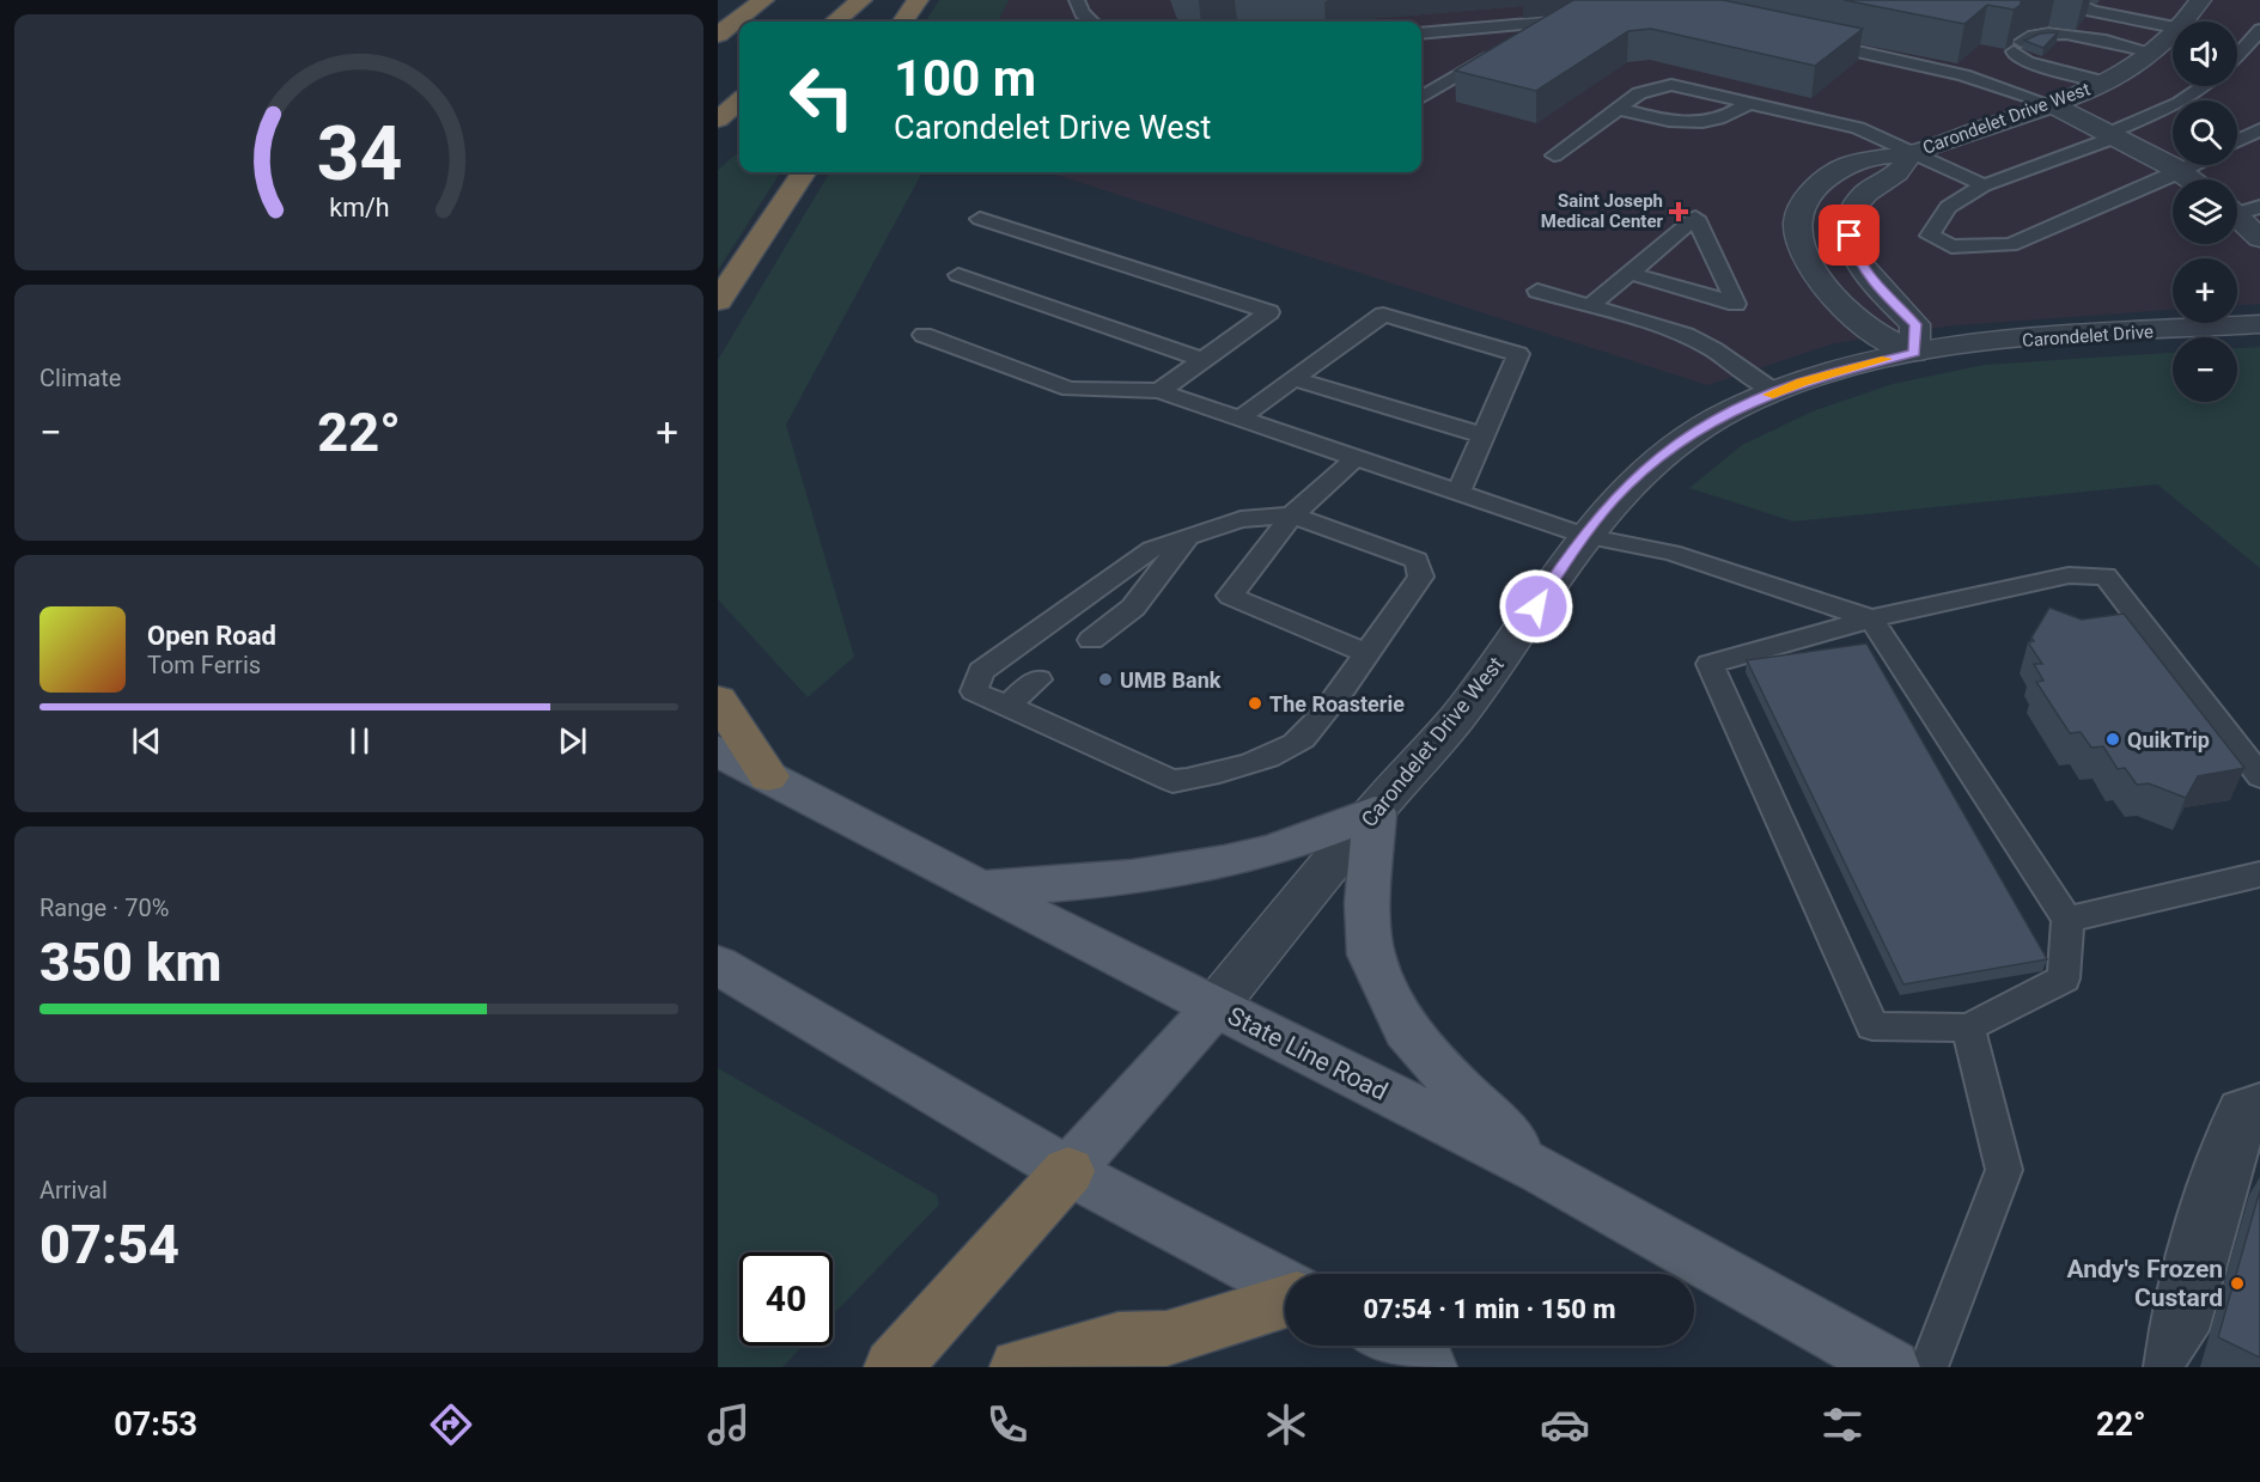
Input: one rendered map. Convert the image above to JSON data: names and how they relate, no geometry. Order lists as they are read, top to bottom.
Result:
{
  "streets": {
    "main road": ["State Line Road"],
    "street": ["Carondelet Drive West", "Carondelet Drive"]
  },
  "crossings": [
    ["Carondelet Drive West", "Carondelet Drive"],
    ["Carondelet Drive West", "State Line Road"]
  ],
  "places": {
    "health": ["Saint Joseph Medical Center"],
    "other": [
      "UMB Bank",
      "The Roasterie",
      "QuikTrip",
      "Andy's Frozen Custard"
    ]
  },
  "page": {
    "map_buttons": ["+", "−"],
    "turn": ["100 m", "Carondelet Drive West"],
    "tile": [
      "Climate",
      ["Range · 70%", "350 km"],
      ["Arrival", "07:54"]
    ],
    "heat": ["−", "22°", "+"],
    "song": ["Open Road", "Tom Ferris"],
    "limit": "40",
    "trip": "07:54 · 1 min · 150 m",
    "tabs": ["07:53", "22°"],
    "gauge": ["34", "km/h"]
  }
}
